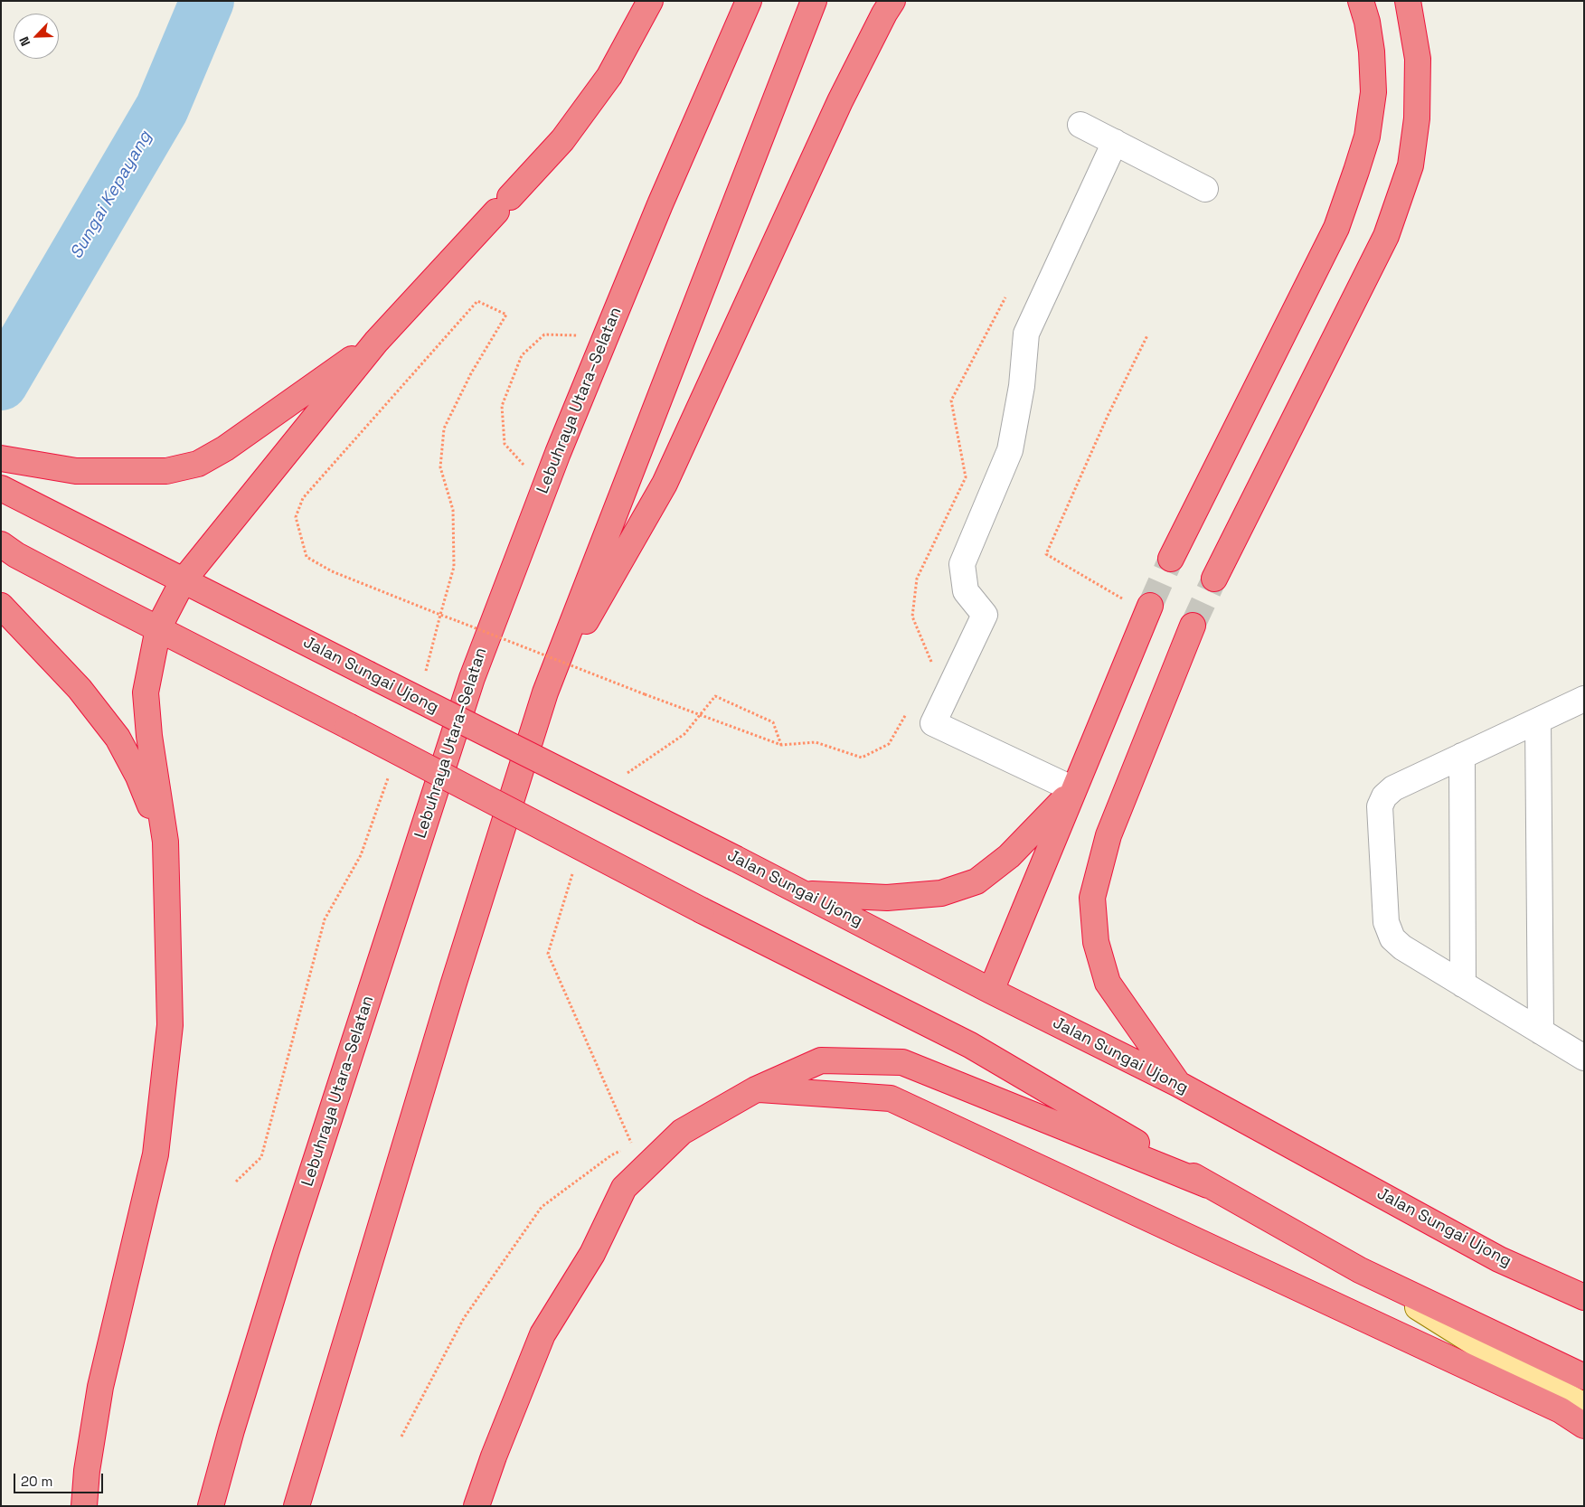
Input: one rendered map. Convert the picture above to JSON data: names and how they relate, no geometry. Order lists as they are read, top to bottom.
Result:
{
  "streets": {
    "highway": ["Lebuhraya Utara–Selatan", "Jalan Sungai Ujong"]
  },
  "water": ["Sungai Kepayang"],
  "scale_bar": "20 m",
  "north": "bottom left"
}
